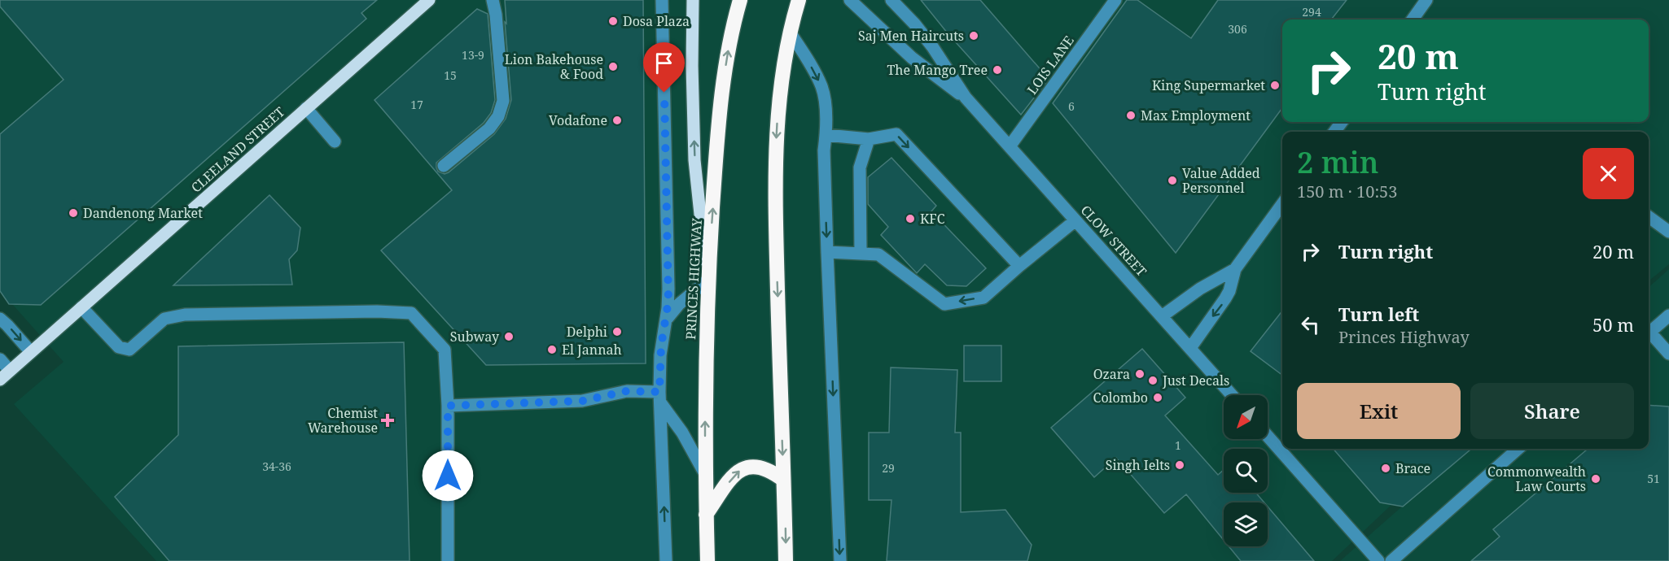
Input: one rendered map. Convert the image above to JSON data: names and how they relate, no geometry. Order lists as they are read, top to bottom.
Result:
{
  "streets": {
    "highway": ["PRINCES HIGHWAY"],
    "main road": ["CLEELAND STREET"],
    "street": ["LOIS LANE", "CLOW STREET"]
  },
  "crossings": [
    ["LOIS LANE", "CLOW STREET"]
  ],
  "places": {
    "other": [
      "Dosa Plaza",
      "Saj Men Haircuts",
      "Lion Bakehouse & Food",
      "The Mango Tree",
      "King Supermarket",
      "Max Employment",
      "Vodafone",
      "Value Added Personnel",
      "Dandenong Market",
      "KFC",
      "Delphi",
      "Subway",
      "El Jannah",
      "Ozara",
      "Just Decals",
      "Colombo",
      "Singh Ielts",
      "Brace",
      "Commonwealth Law Courts"
    ],
    "health": ["Chemist Warehouse"]
  },
  "house_numbers": [
    "294",
    "306",
    "13-9",
    "15",
    "17",
    "6",
    "1",
    "34-36",
    "29",
    "51"
  ],
  "north": "bottom left",
  "page": {
    "turn": ["20 m", "Turn right"],
    "heading": ["2 min", "150 m · 10:53"],
    "list": [
      {
        "name": "Turn right",
        "value": "20 m"
      },
      {
        "name": "Turn left",
        "note": "Princes Highway",
        "value": "50 m"
      }
    ],
    "buttons": ["Exit", "Share"]
  }
}
